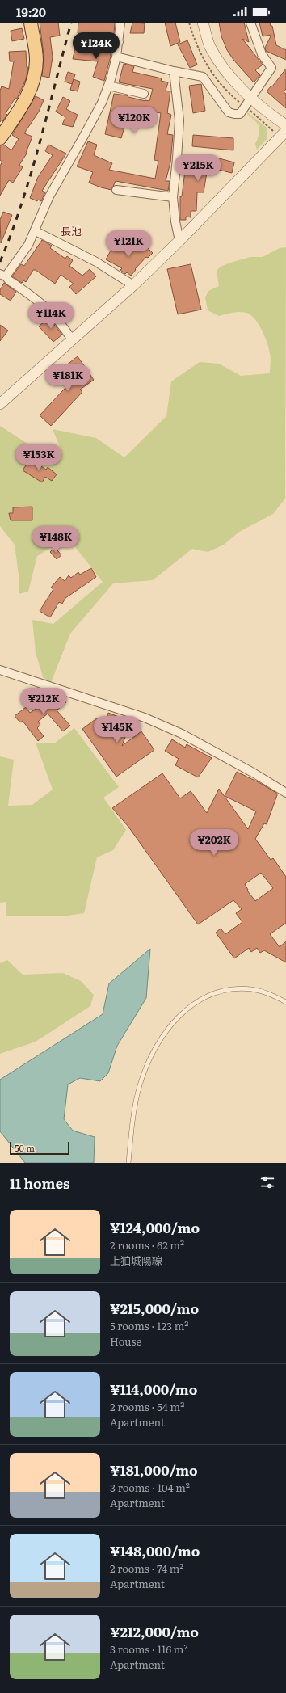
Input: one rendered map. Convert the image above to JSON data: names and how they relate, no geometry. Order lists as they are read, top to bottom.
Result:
{
  "districts": ["長池"],
  "scale_bar": "50 m",
  "page": {
    "status": "19:20",
    "price": [
      "¥124K",
      "¥120K",
      "¥215K",
      "¥121K",
      "¥114K",
      "¥181K",
      "¥153K",
      "¥148K",
      "¥212K",
      "¥145K",
      "¥202K"
    ],
    "scale": "50 m",
    "heading": "11 homes",
    "list": [
      {
        "name": "¥124,000/mo",
        "note": "2 rooms · 62 m² · 上狛城陽線"
      },
      {
        "name": "¥215,000/mo",
        "note": "5 rooms · 123 m² · House"
      },
      {
        "name": "¥114,000/mo",
        "note": "2 rooms · 54 m² · Apartment"
      },
      {
        "name": "¥181,000/mo",
        "note": "3 rooms · 104 m² · Apartment"
      },
      {
        "name": "¥148,000/mo",
        "note": "2 rooms · 74 m² · Apartment"
      },
      {
        "name": "¥212,000/mo",
        "note": "3 rooms · 116 m² · Apartment"
      }
    ]
  }
}
